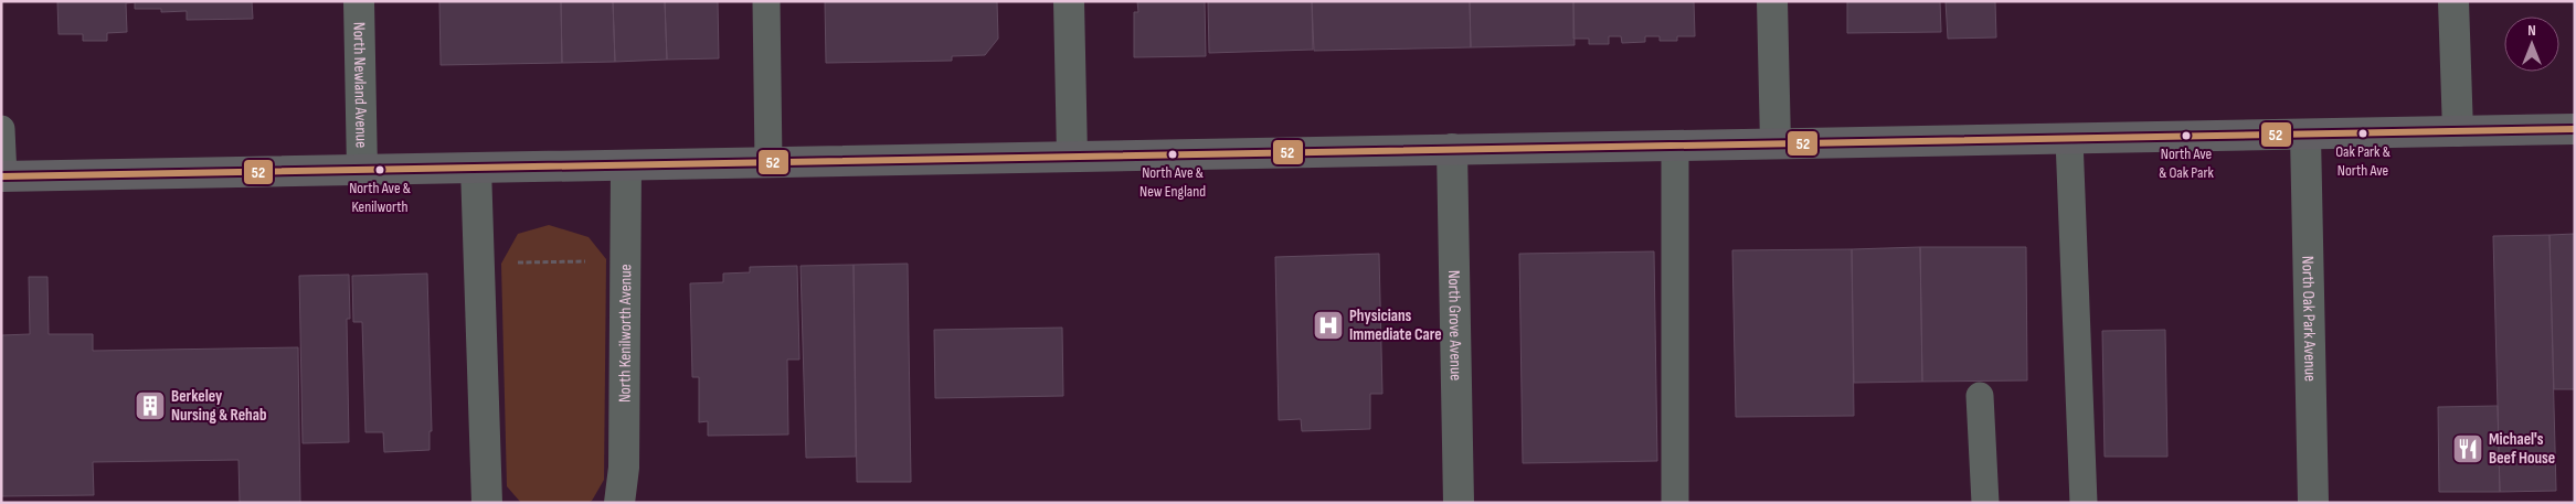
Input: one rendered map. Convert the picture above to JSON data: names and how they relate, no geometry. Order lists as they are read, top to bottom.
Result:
{
  "streets": {
    "street": [
      "North Newland Avenue",
      "North Oak Park Avenue",
      "North Grove Avenue",
      "North Kenilworth Avenue"
    ]
  },
  "places": {
    "other": [
      "Oak Park & North Ave",
      "North Ave & Oak Park",
      "North Ave & New England",
      "North Ave & Kenilworth"
    ],
    "hospital": ["Physicians Immediate Care"],
    "building": ["Berkeley Nursing & Rehab"],
    "restaurant": ["Michael's Beef House"]
  },
  "lines": ["transit line 52"],
  "north": "top"
}
